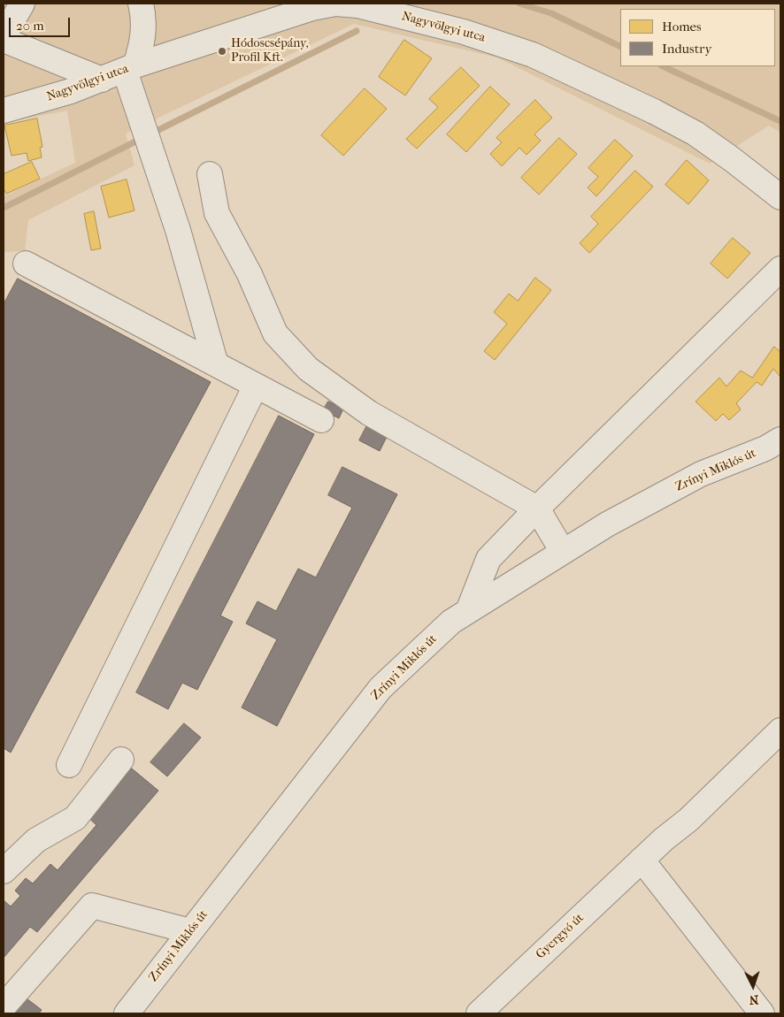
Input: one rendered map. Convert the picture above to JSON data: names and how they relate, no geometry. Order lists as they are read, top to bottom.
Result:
{
  "streets": {
    "street": ["Nagyvölgyi utca", "Zrínyi Miklós út", "Gyergyó út"]
  },
  "places": ["Hódoscsépány, Profil Kft."],
  "legend": ["Homes", "Industry"],
  "scale_bar": "20 m",
  "north": "bottom"
}
